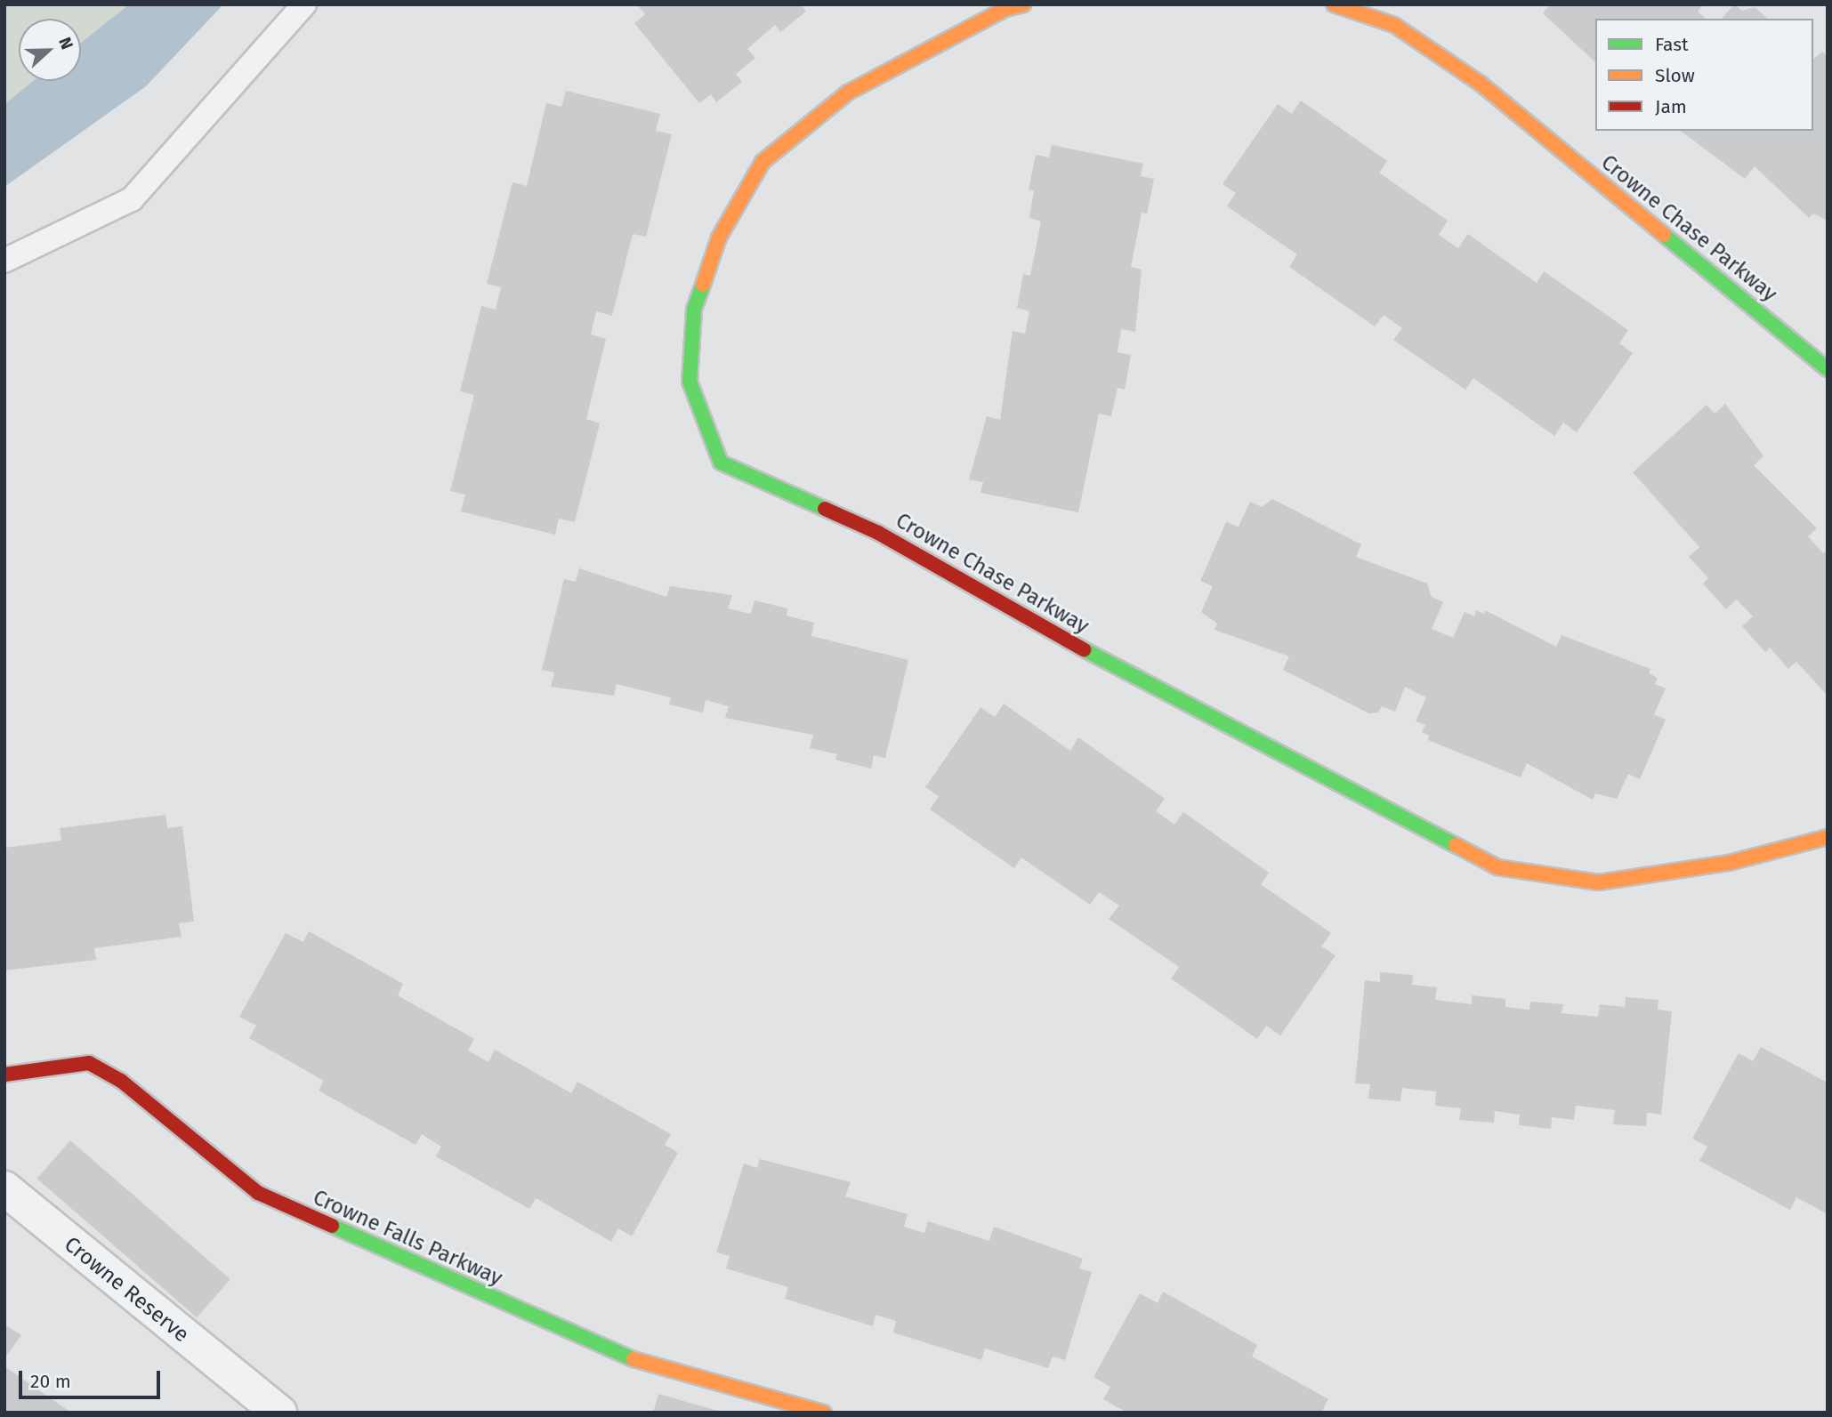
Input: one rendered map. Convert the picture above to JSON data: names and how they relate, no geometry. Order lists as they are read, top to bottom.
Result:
{
  "streets": {
    "street": ["Crowne Chase Parkway", "Crowne Falls Parkway", "Crowne Reserve"]
  },
  "legend": ["Fast", "Slow", "Jam"],
  "scale_bar": "20 m",
  "north": "right"
}
